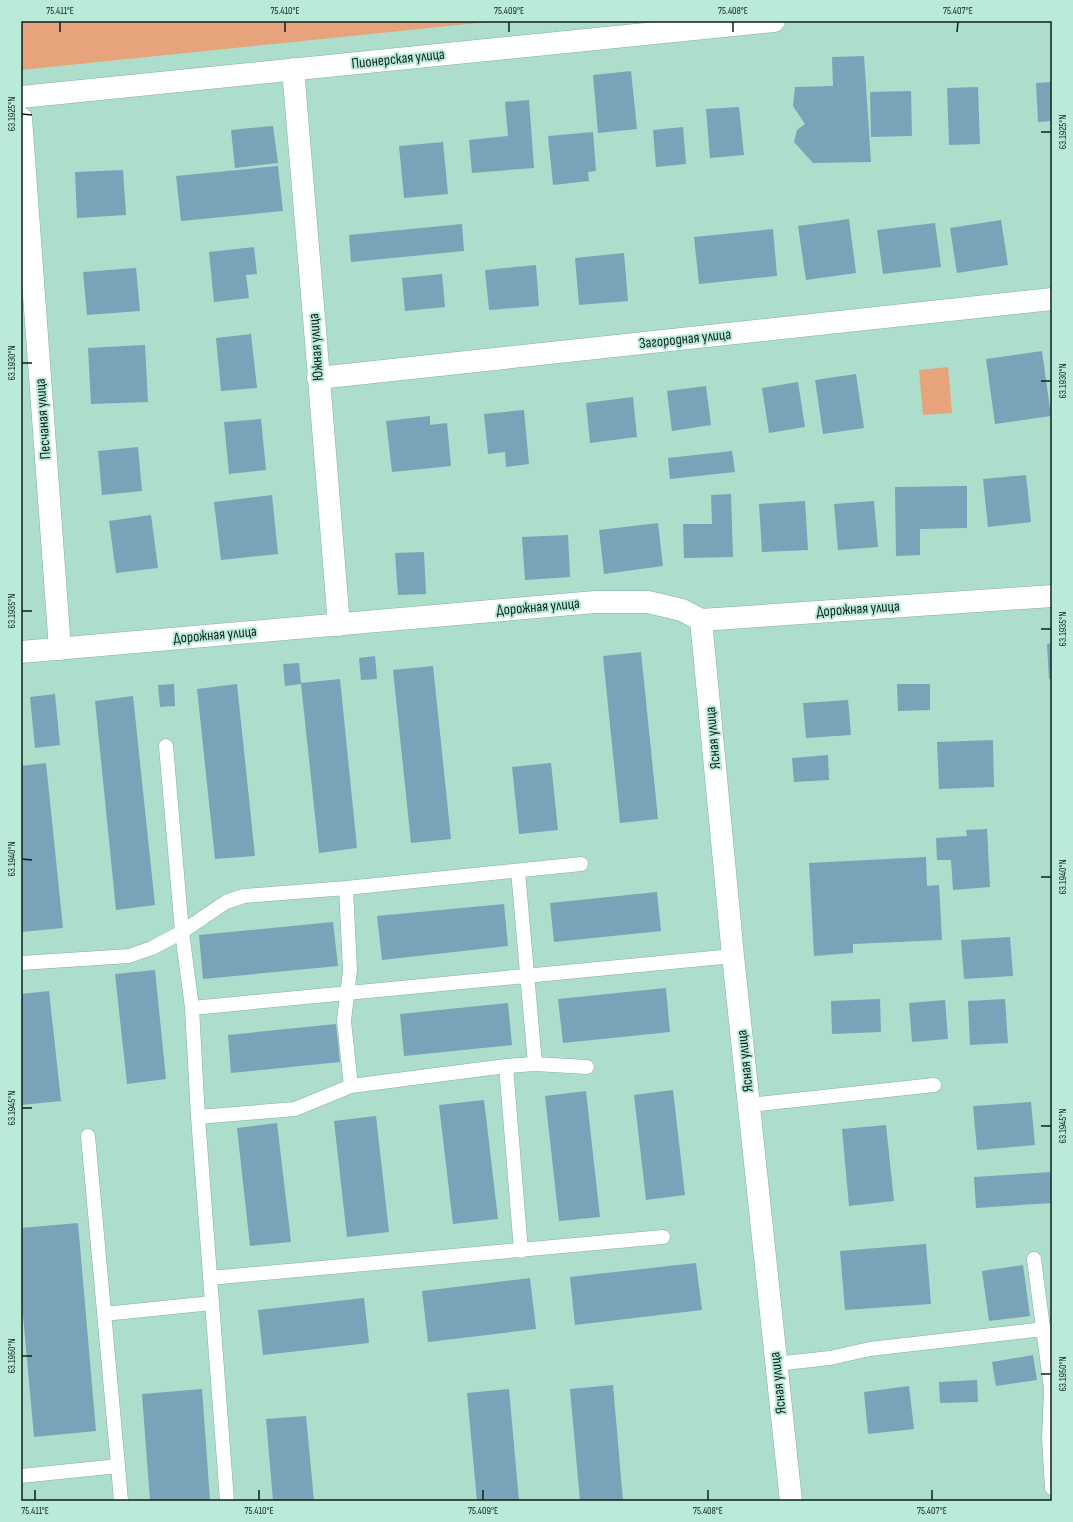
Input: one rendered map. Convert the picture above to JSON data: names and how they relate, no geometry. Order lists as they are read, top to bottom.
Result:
{
  "streets": {
    "street": [
      "Пионерская улица",
      "Загородная улица",
      "Южная улица",
      "Песчаная улица",
      "Дорожная улица",
      "Ясная улица"
    ]
  },
  "crossings": [
    ["Пионерская улица", "Южная улица"],
    ["Загородная улица", "Южная улица"],
    ["Южная улица", "Дорожная улица"],
    ["Песчаная улица", "Дорожная улица"],
    ["Дорожная улица", "Ясная улица"]
  ],
  "coordinates": [
    "75.411°E",
    "75.410°E",
    "75.409°E",
    "75.408°E",
    "75.407°E",
    "63.1925°N",
    "63.1930°N",
    "63.1935°N",
    "63.1940°N",
    "63.1945°N",
    "63.1950°N"
  ]
}
